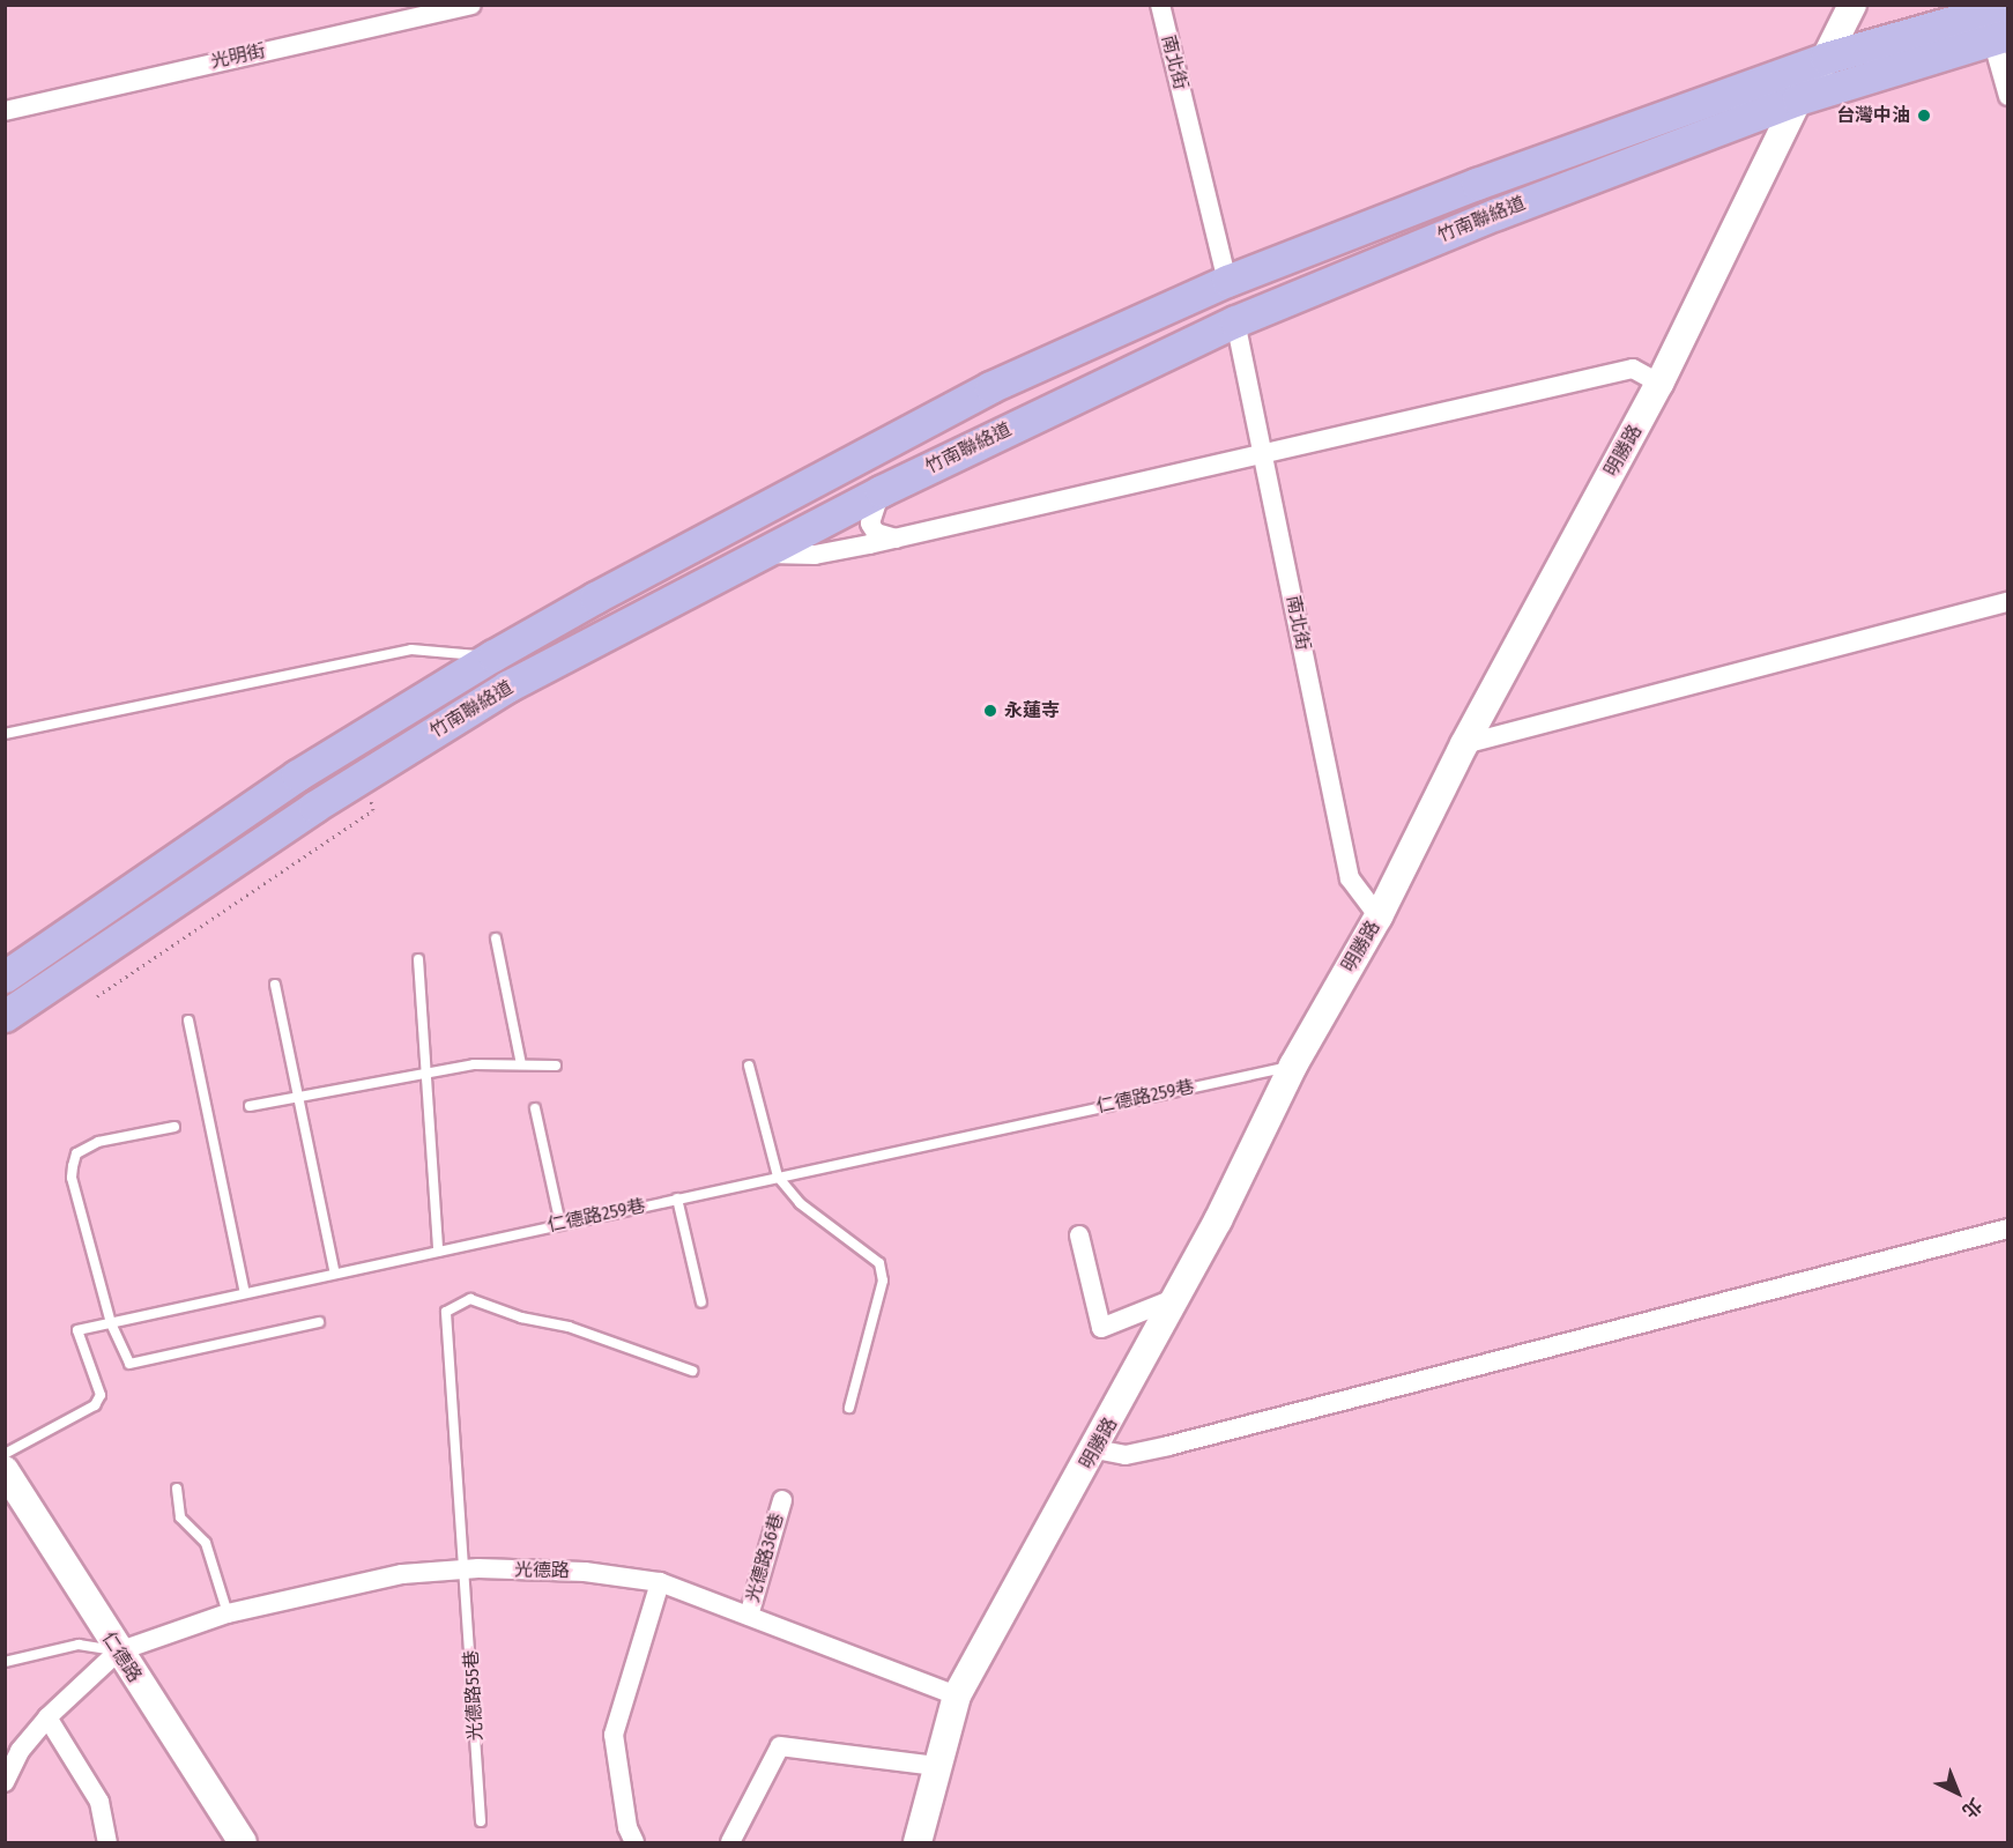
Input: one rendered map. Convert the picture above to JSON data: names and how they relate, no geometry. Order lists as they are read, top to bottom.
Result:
{
  "streets": {
    "main road": ["竹南聯絡道"],
    "street": [
      "光明街",
      "南北街",
      "明勝路",
      "光德路36巷",
      "光德路",
      "仁德路"
    ],
    "lane": ["仁德路259巷", "光德路55巷"]
  },
  "crossings": [
    ["南北街", "竹南聯絡道"],
    ["南北街", "明勝路"],
    ["竹南聯絡道", "明勝路"],
    ["明勝路", "仁德路259巷"],
    ["明勝路", "光德路"],
    ["光德路36巷", "光德路"],
    ["光德路", "仁德路"],
    ["光德路", "光德路55巷"]
  ],
  "places": ["台灣中油", "永蓮寺"],
  "north": "bottom right"
}
